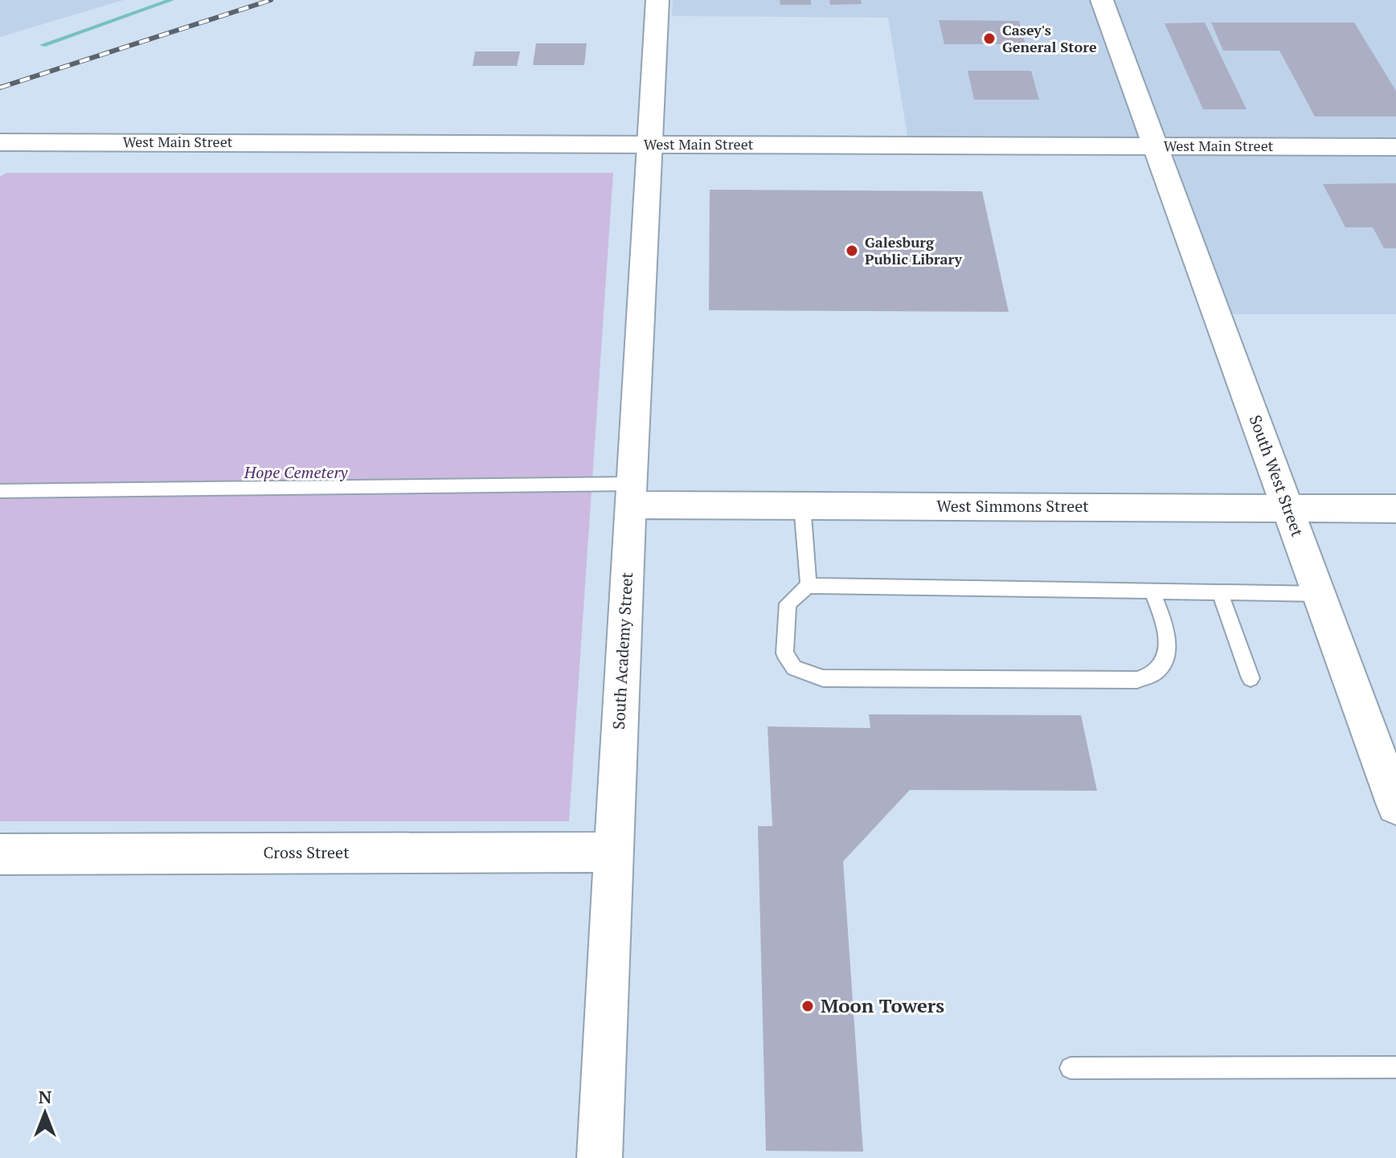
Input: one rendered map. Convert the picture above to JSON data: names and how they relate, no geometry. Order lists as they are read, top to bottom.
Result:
{
  "streets": {
    "main road": ["West Main Street"],
    "street": [
      "South West Street",
      "West Simmons Street",
      "South Academy Street",
      "Cross Street"
    ]
  },
  "crossings": [
    ["West Main Street", "South West Street"],
    ["West Main Street", "South Academy Street"],
    ["South West Street", "West Simmons Street"],
    ["West Simmons Street", "South Academy Street"],
    ["South Academy Street", "Cross Street"]
  ],
  "parks": ["Hope Cemetery"],
  "places": ["Casey's General Store", "Galesburg Public Library", "Moon Towers"],
  "north": "top"
}
